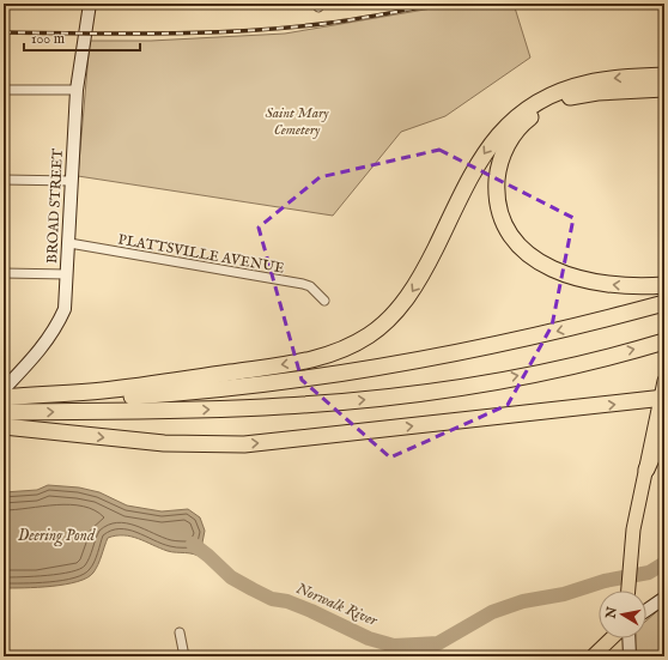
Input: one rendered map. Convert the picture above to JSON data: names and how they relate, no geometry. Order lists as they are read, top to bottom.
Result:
{
  "streets": {
    "street": ["BROAD STREET", "PLATTSVILLE AVENUE"]
  },
  "crossings": [
    ["BROAD STREET", "PLATTSVILLE AVENUE"]
  ],
  "water": ["Deering Pond", "Norwalk River"],
  "parks": ["Saint Mary Cemetery"],
  "scale_bar": "100 m",
  "north": "left"
}
